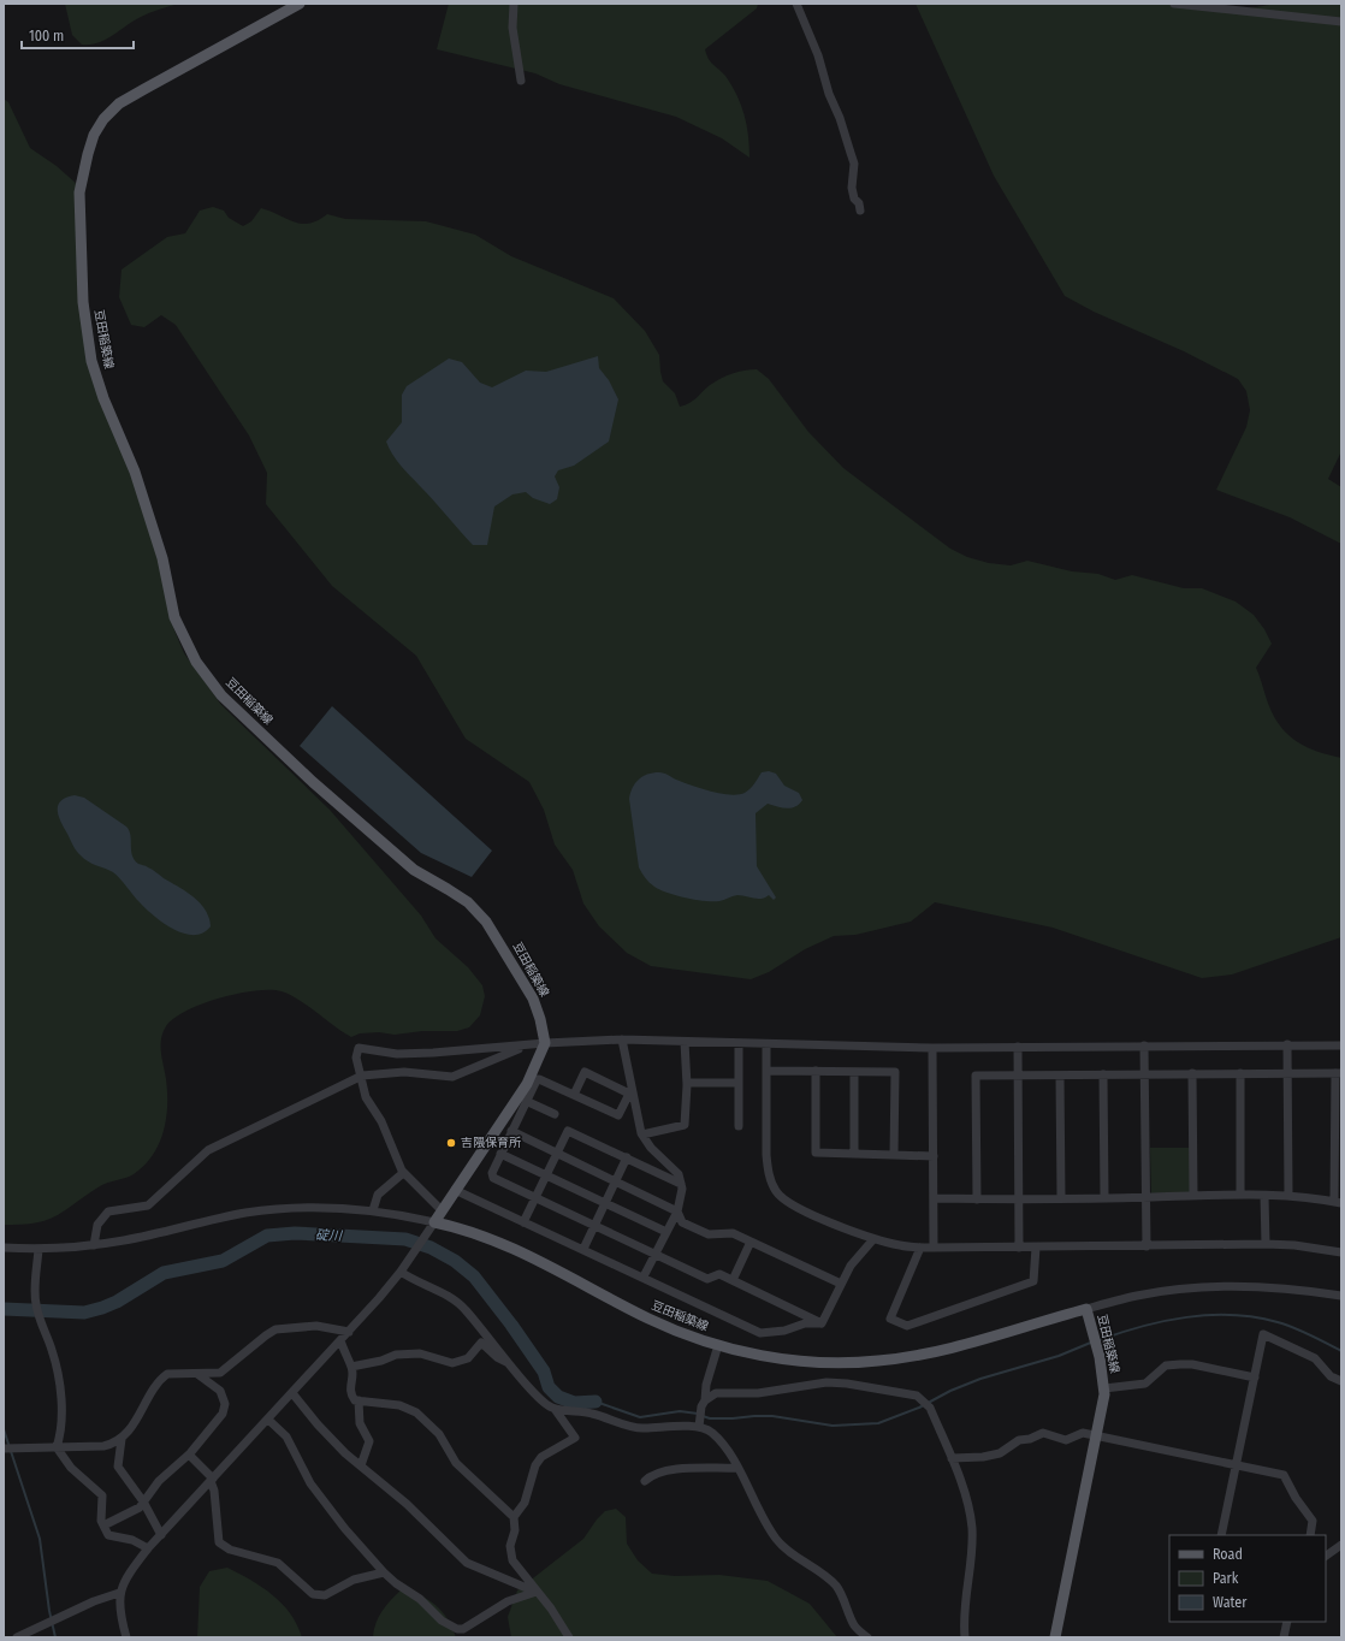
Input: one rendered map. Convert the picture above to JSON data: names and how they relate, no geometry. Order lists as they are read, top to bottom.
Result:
{
  "streets": {
    "main road": ["豆田稲築線"]
  },
  "water": ["碇川"],
  "places": ["吉隈保育所"],
  "legend": ["Road", "Park", "Water"],
  "scale_bar": "100 m"
}
